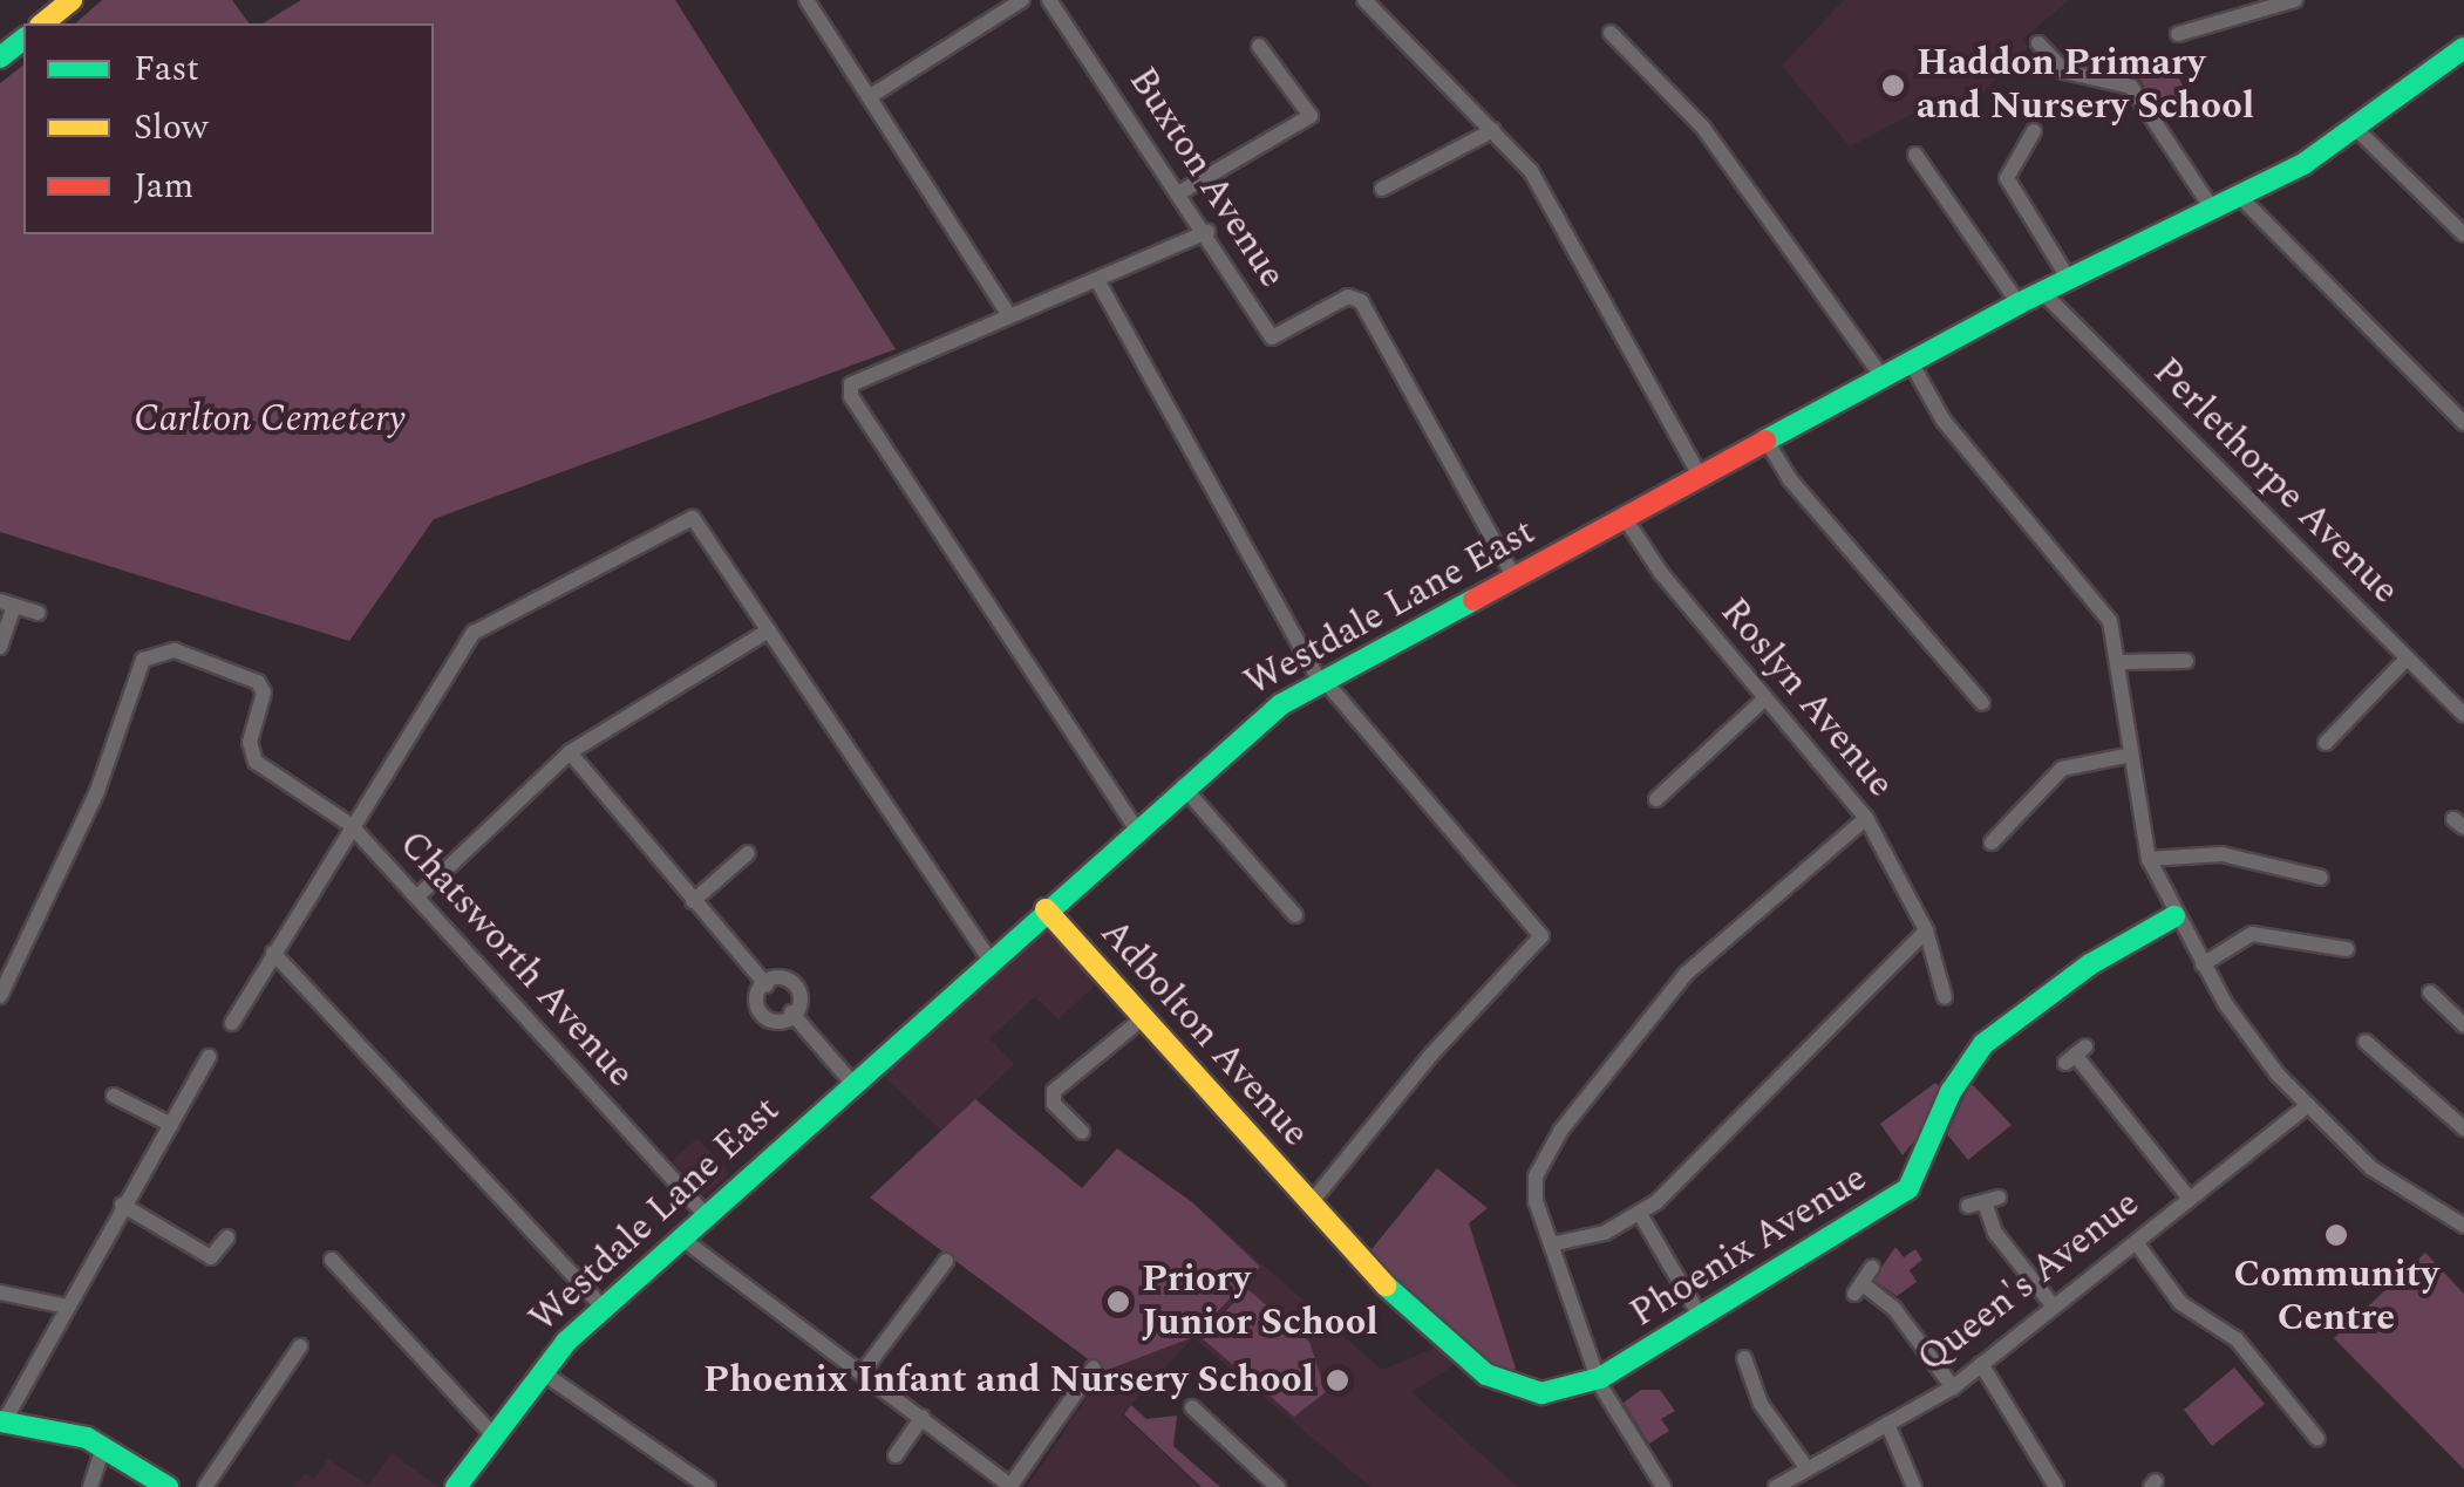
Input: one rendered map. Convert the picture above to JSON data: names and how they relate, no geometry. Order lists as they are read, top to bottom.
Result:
{
  "streets": {
    "street": [
      "Buxton Avenue",
      "Perlethorpe Avenue",
      "Westdale Lane East",
      "Roslyn Avenue",
      "Chatsworth Avenue",
      "Adbolton Avenue",
      "Phoenix Avenue",
      "Queen's Avenue"
    ]
  },
  "crossings": [
    ["Buxton Avenue", "Westdale Lane East"],
    ["Perlethorpe Avenue", "Westdale Lane East"],
    ["Westdale Lane East", "Roslyn Avenue"],
    ["Westdale Lane East", "Chatsworth Avenue"],
    ["Westdale Lane East", "Adbolton Avenue"],
    ["Adbolton Avenue", "Phoenix Avenue"]
  ],
  "parks": ["Carlton Cemetery"],
  "places": [
    "Haddon Primary and Nursery School",
    "Community Centre",
    "Priory Junior School",
    "Phoenix Infant and Nursery School"
  ],
  "legend": ["Fast", "Slow", "Jam"]
}
